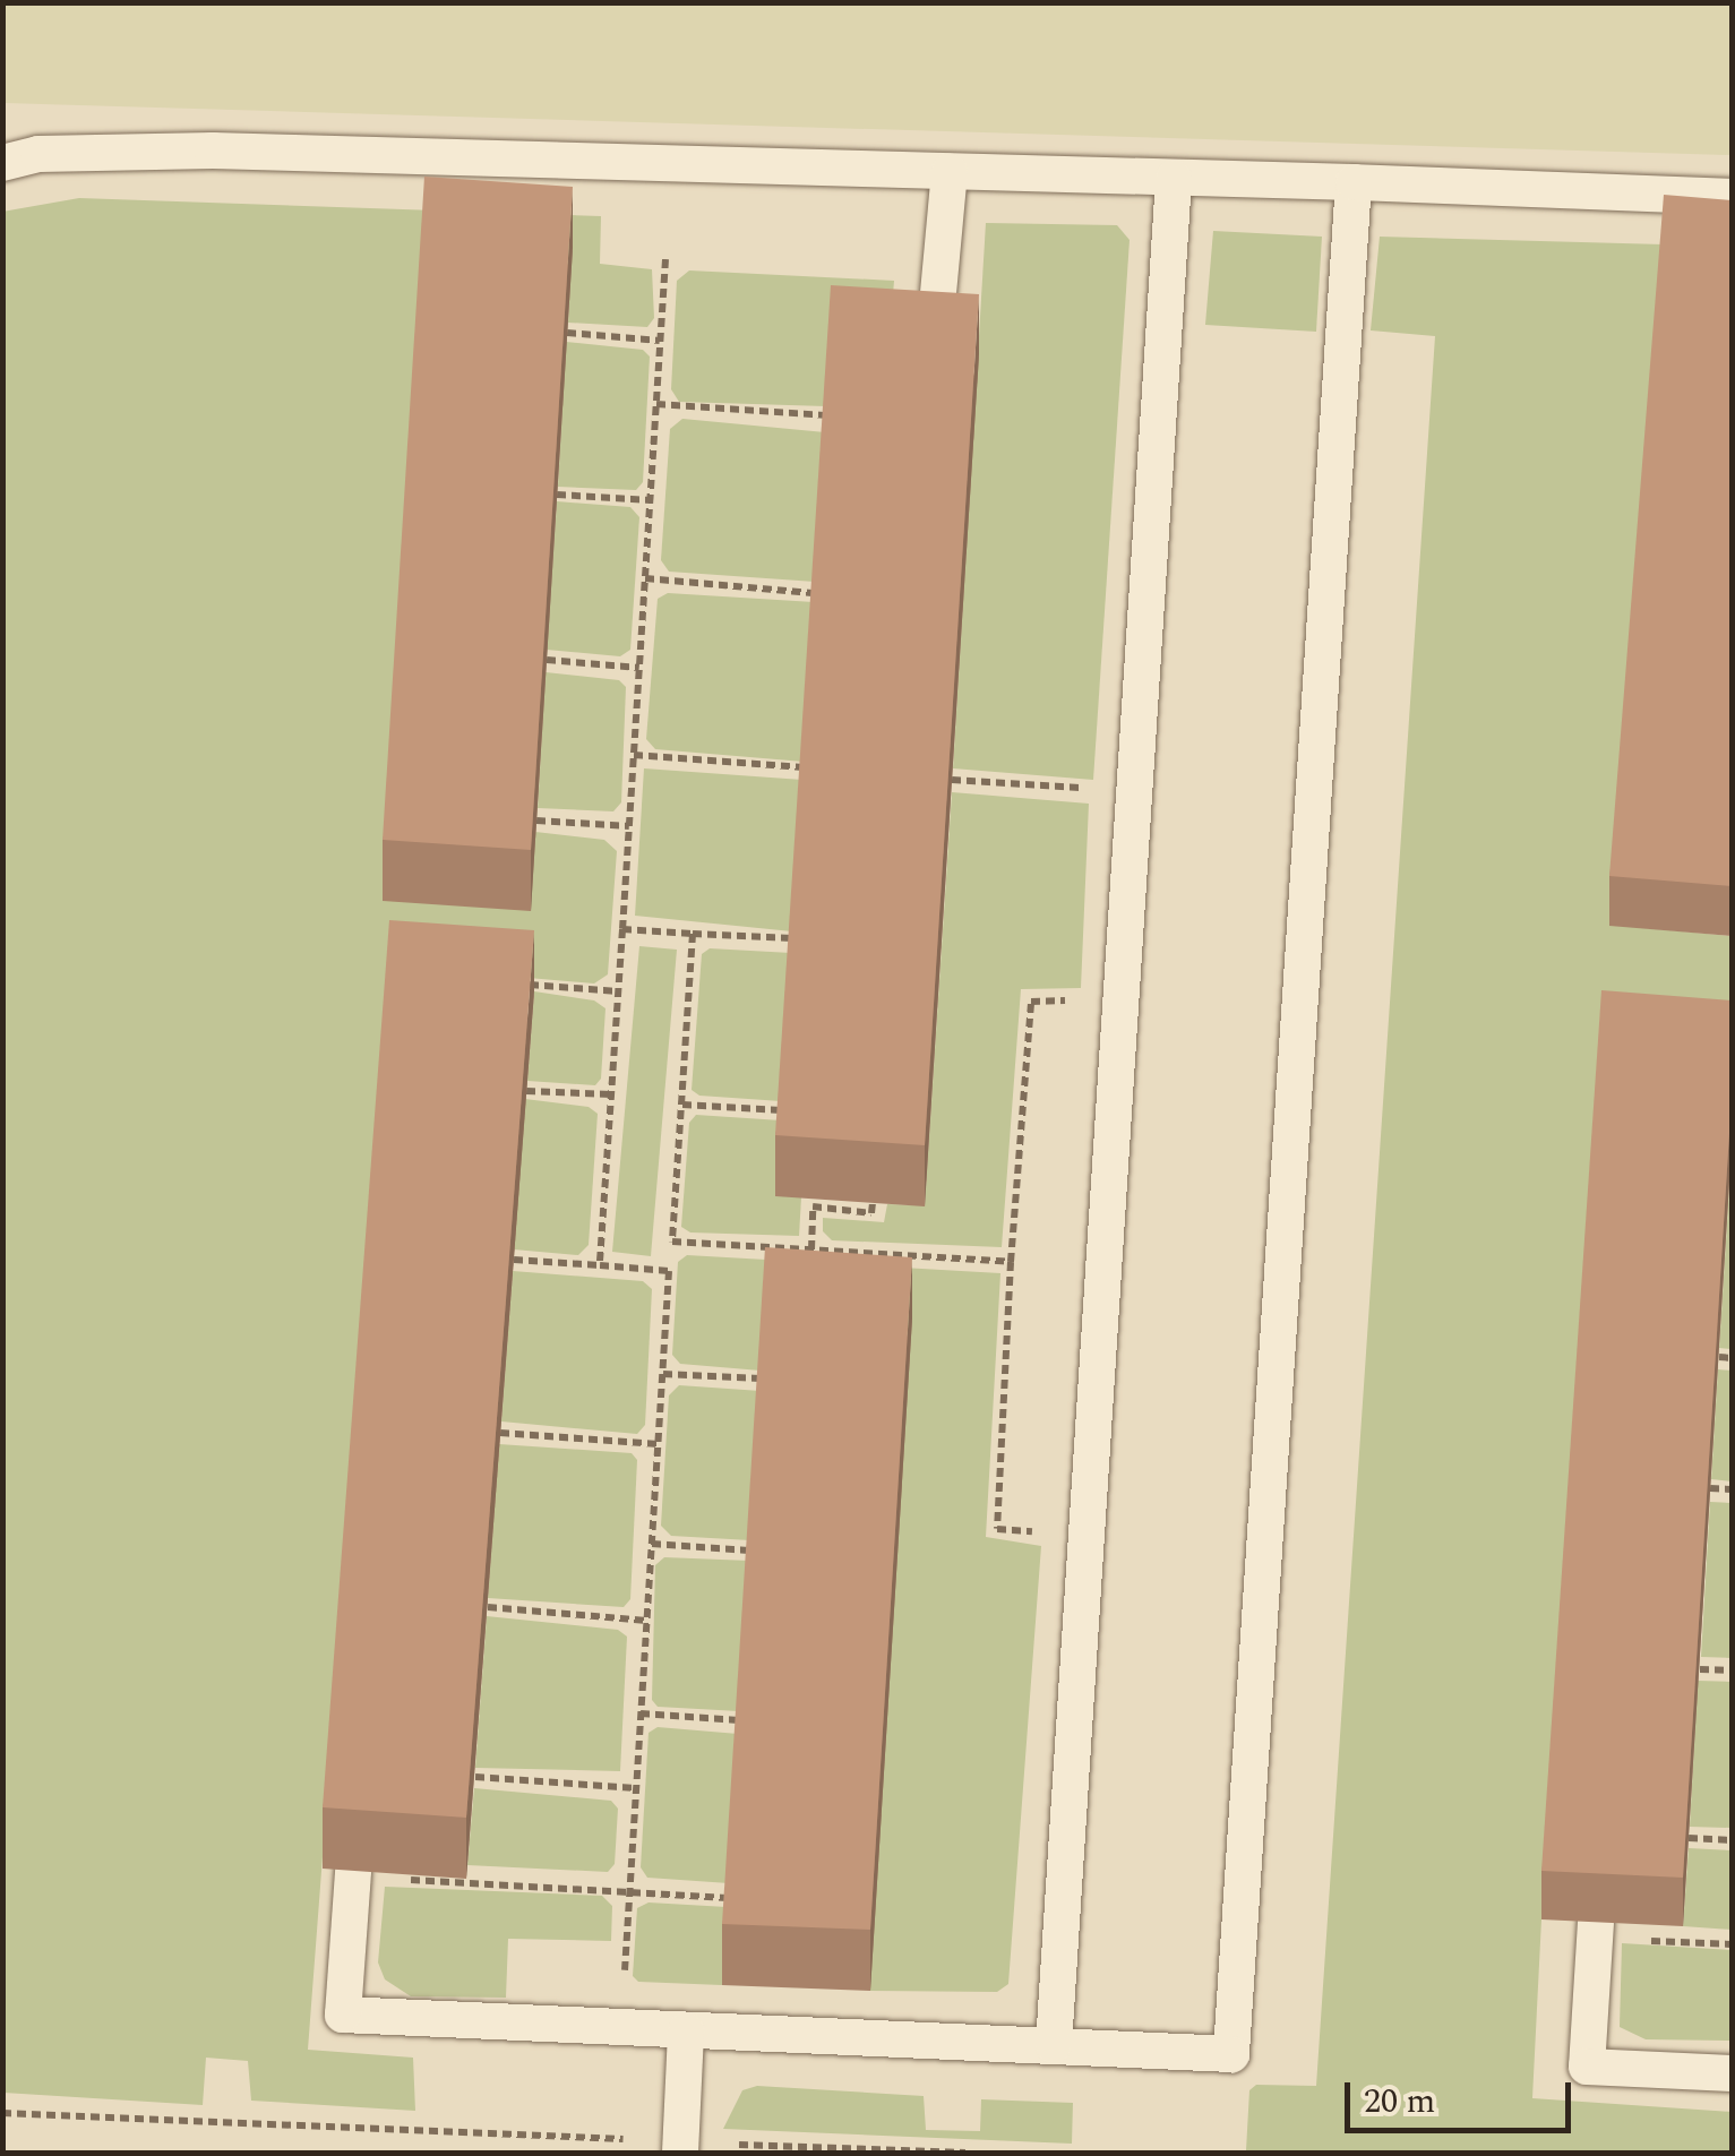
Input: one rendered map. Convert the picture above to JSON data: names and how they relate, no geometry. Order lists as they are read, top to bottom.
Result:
{
  "scale_bar": "20 m"
}
